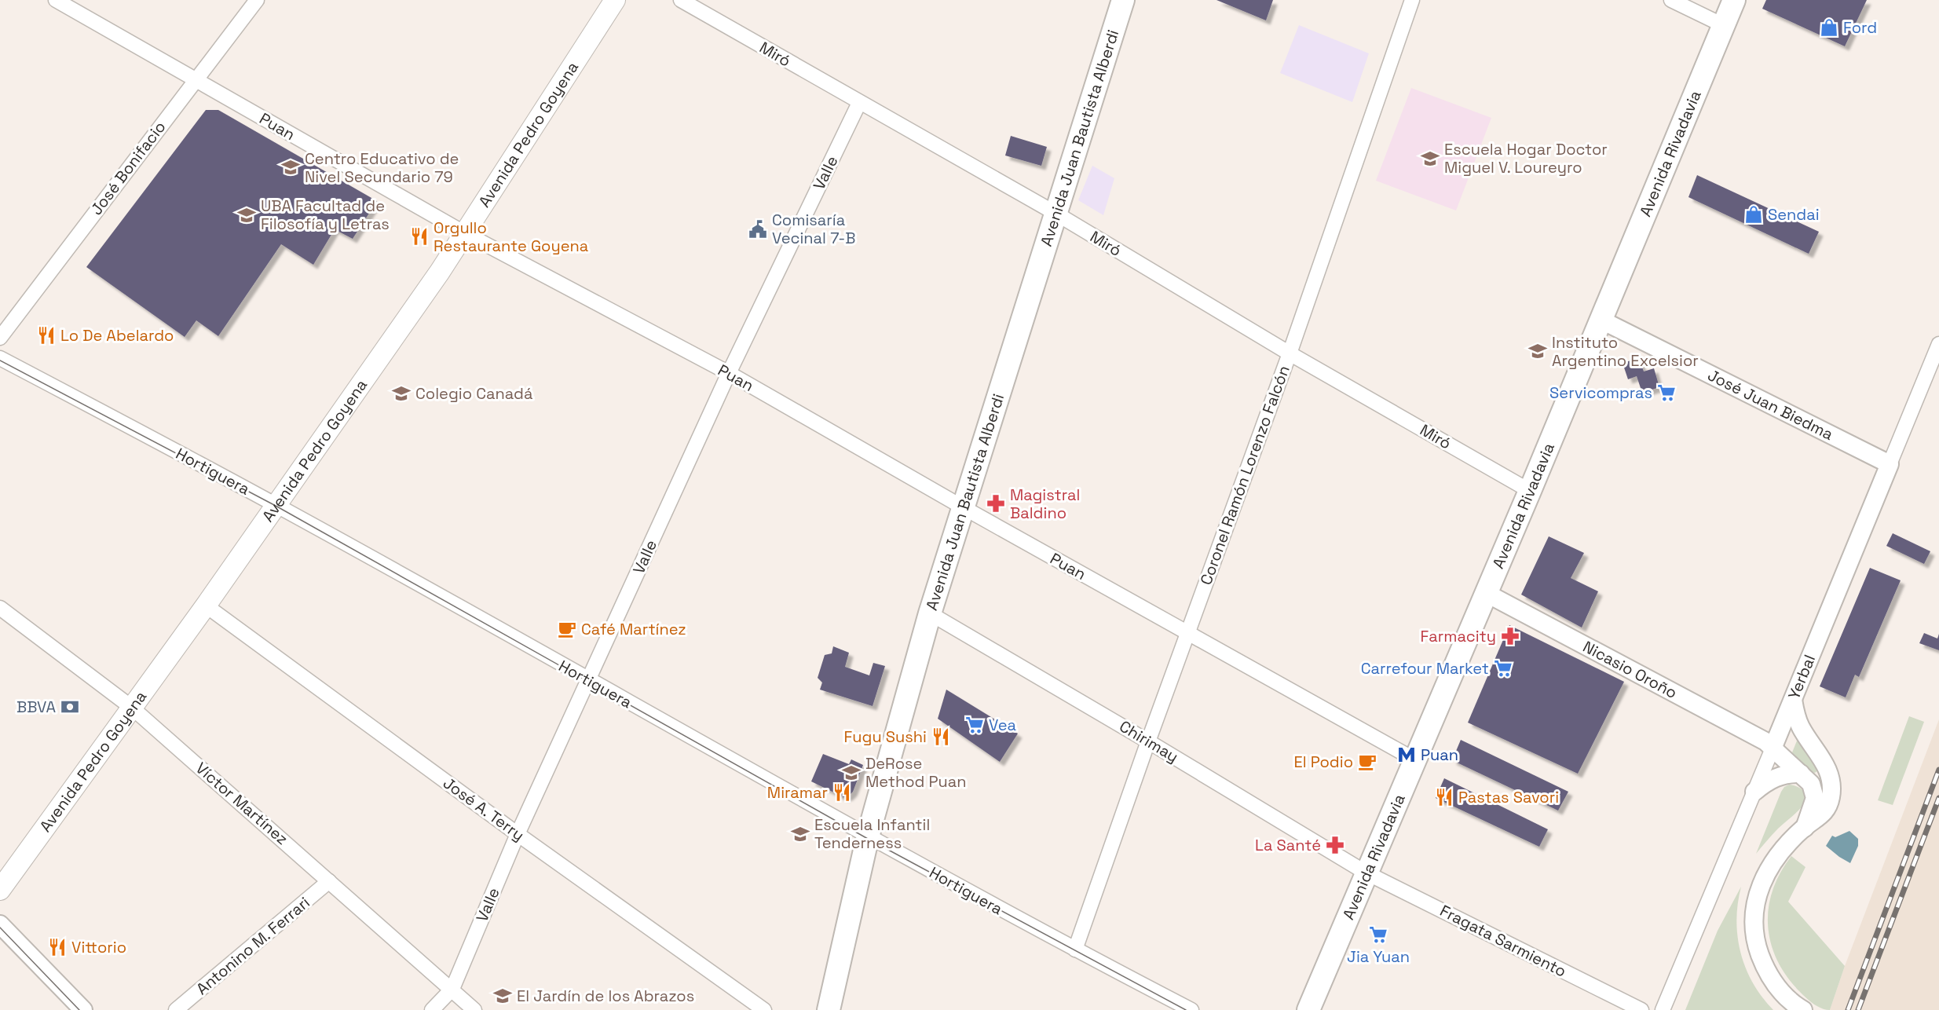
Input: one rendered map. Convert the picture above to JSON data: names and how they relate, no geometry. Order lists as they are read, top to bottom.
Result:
{
  "streets": {
    "main road": ["Avenida Pedro Goyena", "Avenida Juan Bautista Alberdi", "Avenida Rivadavia"],
    "street": [
      "Miró",
      "Puan",
      "José Bonifacio",
      "Valle",
      "José Juan Biedma",
      "Hortiguera",
      "Coronel Ramón Lorenzo Falcón",
      "Nicasio Oroño",
      "Yerbal",
      "Chirimay",
      "Víctor Martínez",
      "José A. Terry",
      "Fragata Sarmiento",
      "Antonino M. Ferrari"
    ]
  },
  "crossings": [
    ["Miró", "Avenida Juan Bautista Alberdi"],
    ["Miró", "Avenida Rivadavia"],
    ["Miró", "Valle"],
    ["Miró", "Coronel Ramón Lorenzo Falcón"],
    ["Puan", "Avenida Pedro Goyena"],
    ["Puan", "Avenida Juan Bautista Alberdi"],
    ["Puan", "Avenida Rivadavia"],
    ["Puan", "José Bonifacio"],
    ["Puan", "Valle"],
    ["Puan", "Coronel Ramón Lorenzo Falcón"],
    ["Avenida Pedro Goyena", "Hortiguera"],
    ["Avenida Pedro Goyena", "Víctor Martínez"],
    ["Avenida Pedro Goyena", "José A. Terry"],
    ["Avenida Juan Bautista Alberdi", "Hortiguera"],
    ["Avenida Juan Bautista Alberdi", "Chirimay"],
    ["Avenida Rivadavia", "José Juan Biedma"],
    ["Avenida Rivadavia", "Nicasio Oroño"],
    ["Avenida Rivadavia", "Chirimay"],
    ["Avenida Rivadavia", "Fragata Sarmiento"],
    ["Valle", "Hortiguera"],
    ["Valle", "Víctor Martínez"],
    ["Valle", "José A. Terry"],
    ["José Juan Biedma", "Yerbal"],
    ["Hortiguera", "Coronel Ramón Lorenzo Falcón"],
    ["Coronel Ramón Lorenzo Falcón", "Chirimay"],
    ["Nicasio Oroño", "Yerbal"],
    ["Chirimay", "Fragata Sarmiento"],
    ["Víctor Martínez", "Antonino M. Ferrari"]
  ],
  "places": {
    "shop": ["Ford", "Sendai"],
    "school or university": [
      "Escuela Hogar Doctor Miguel V. Loureyro",
      "Centro Educativo de Nivel Secundario 79",
      "UBA Facultad de Filosofía y Letras",
      "Instituto Argentino Excelsior",
      "Colegio Canadá",
      "DeRose Method Puan",
      "Escuela Infantil Tenderness",
      "El Jardín de los Abrazos"
    ],
    "public building": ["Comisaría Vecinal 7-B"],
    "restaurant": [
      "Orgullo Restaurante Goyena",
      "Lo De Abelardo",
      "Fugu Sushi",
      "Miramar",
      "Pastas Savori",
      "Vittorio"
    ],
    "supermarket": [
      "Servicompras",
      "Carrefour Market",
      "Vea",
      "Jia Yuan"
    ],
    "pharmacy": ["Magistral Baldino", "Farmacity", "La Santé"],
    "cafe": ["Café Martínez", "El Podio"],
    "bank": ["BBVA"],
    "metro station": ["Puan"]
  }
}
